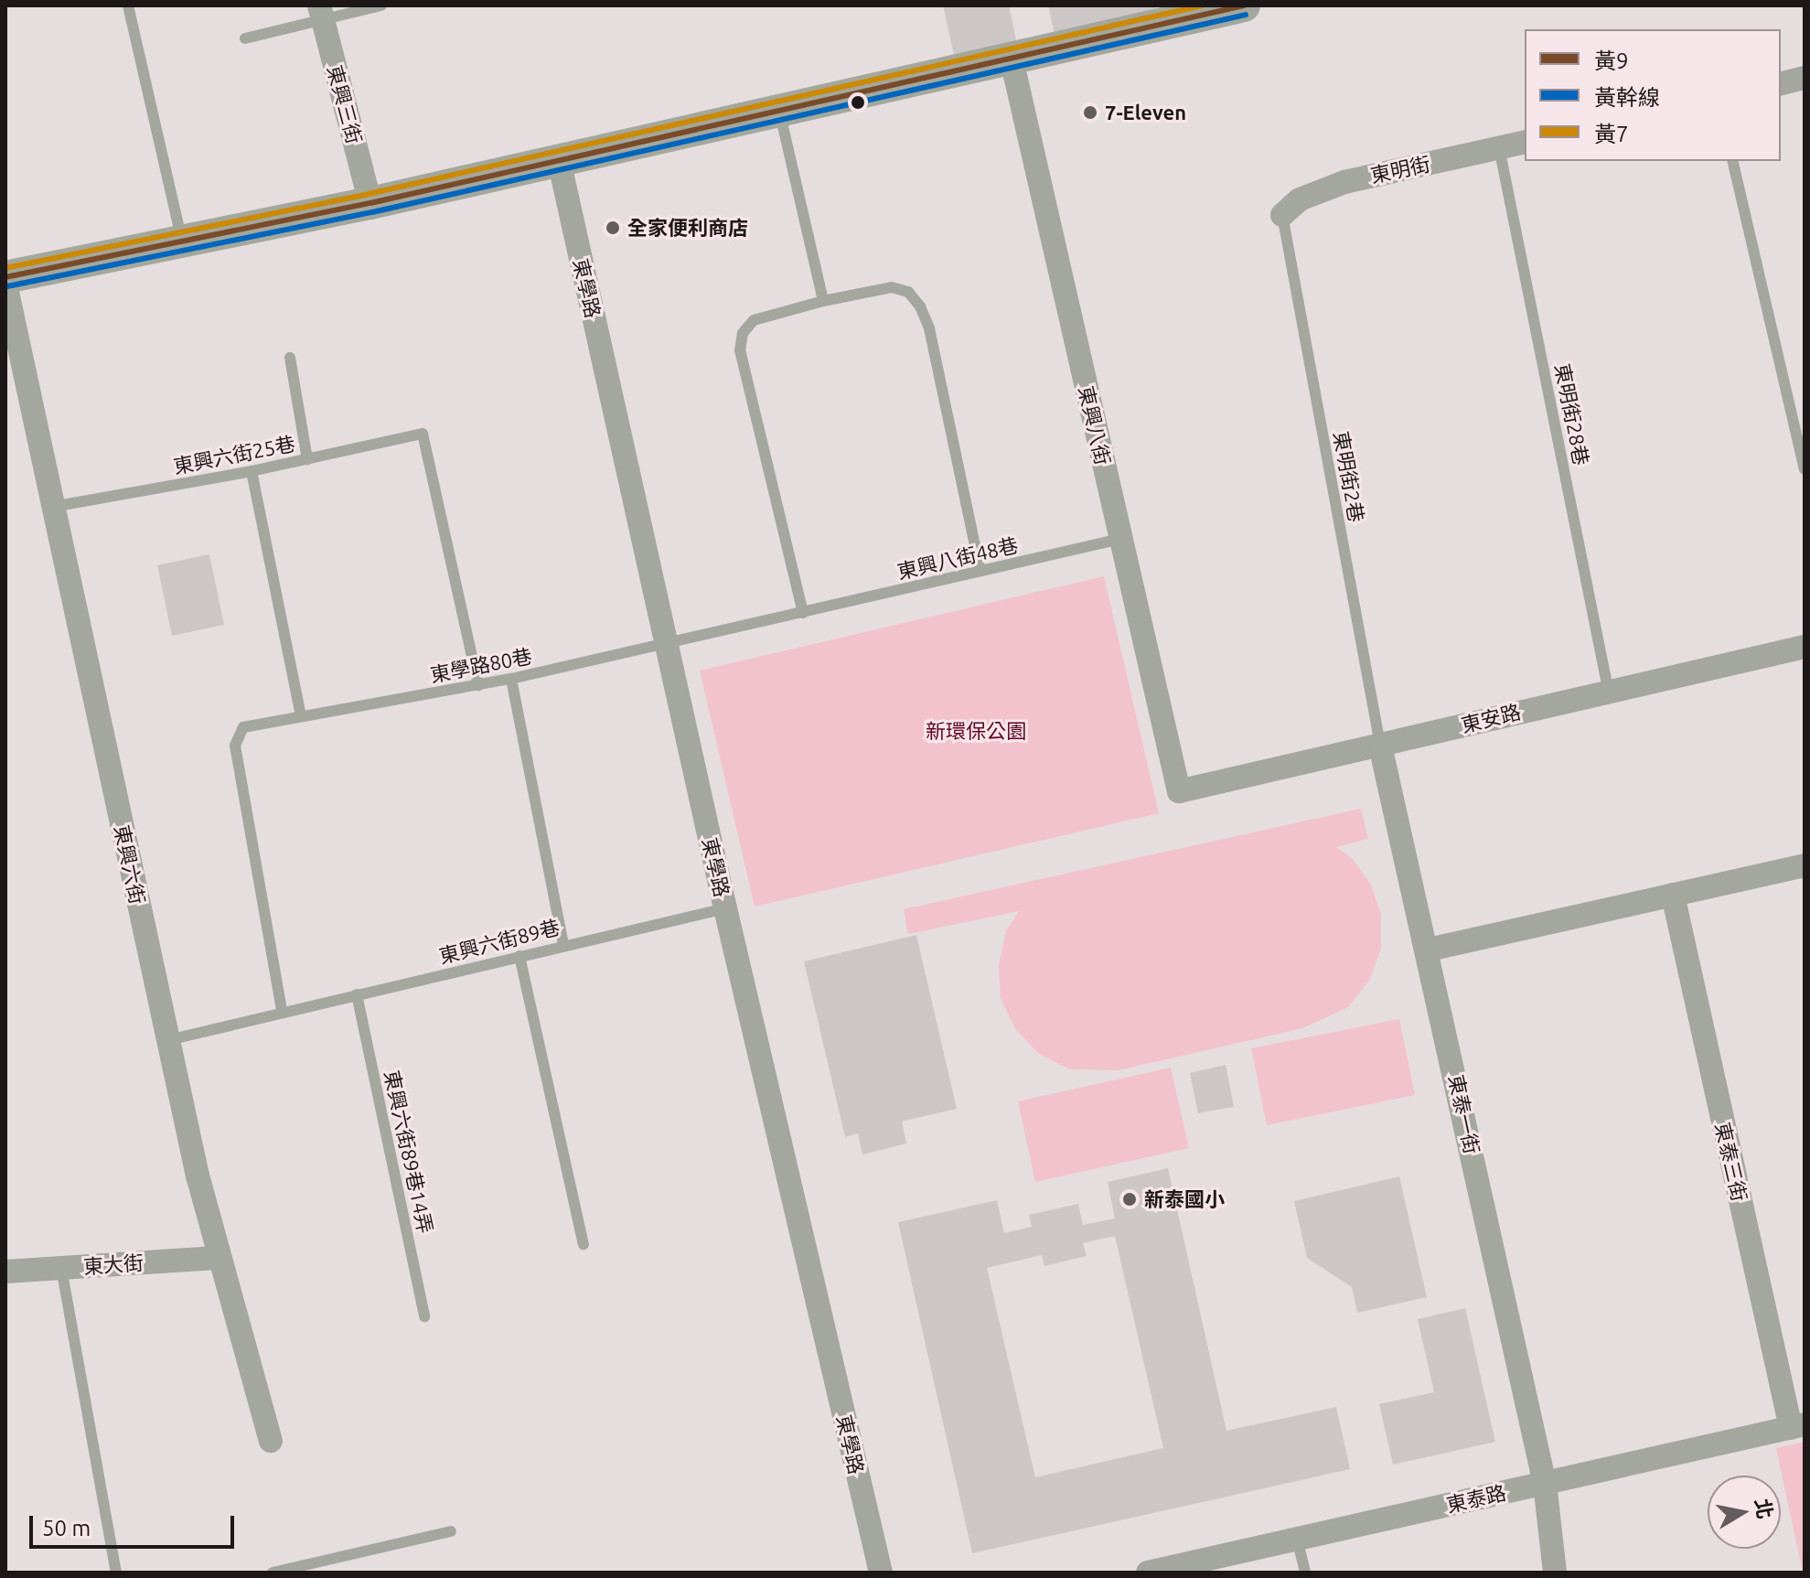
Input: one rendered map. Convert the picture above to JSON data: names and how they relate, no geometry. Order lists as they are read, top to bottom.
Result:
{
  "streets": {
    "street": [
      "東興三街",
      "東明街",
      "東學路",
      "東興八街",
      "東安路",
      "東興六街",
      "東泰一街",
      "東泰三街",
      "東大街",
      "東泰路"
    ],
    "lane": [
      "東明街28巷",
      "東興六街25巷",
      "東明街2巷",
      "東興八街48巷",
      "東學路80巷",
      "東興六街89巷",
      "東興六街89巷14弄"
    ]
  },
  "crossings": [
    ["東明街", "東明街28巷"],
    ["東明街", "東明街2巷"],
    ["東學路", "東興八街48巷"],
    ["東學路", "東學路80巷"],
    ["東學路", "東興六街89巷"],
    ["東明街28巷", "東安路"],
    ["東興八街", "東興八街48巷"],
    ["東興八街", "東安路"],
    ["東興六街25巷", "東學路80巷"],
    ["東興六街25巷", "東興六街"],
    ["東明街2巷", "東安路"],
    ["東明街2巷", "東泰一街"],
    ["東興八街48巷", "東學路80巷"],
    ["東安路", "東泰一街"],
    ["東興六街", "東興六街89巷"],
    ["東興六街", "東大街"],
    ["東興六街89巷", "東興六街89巷14弄"],
    ["東泰一街", "東泰路"],
    ["東泰三街", "東泰路"]
  ],
  "parks": ["新環保公園"],
  "places": ["7-Eleven", "全家便利商店", "新泰國小"],
  "lines": ["transit line 黃9", "transit line 黃7", "transit line 黃幹線"],
  "legend": ["黃9", "黃幹線", "黃7"],
  "scale_bar": "50 m",
  "north": "right"
}
